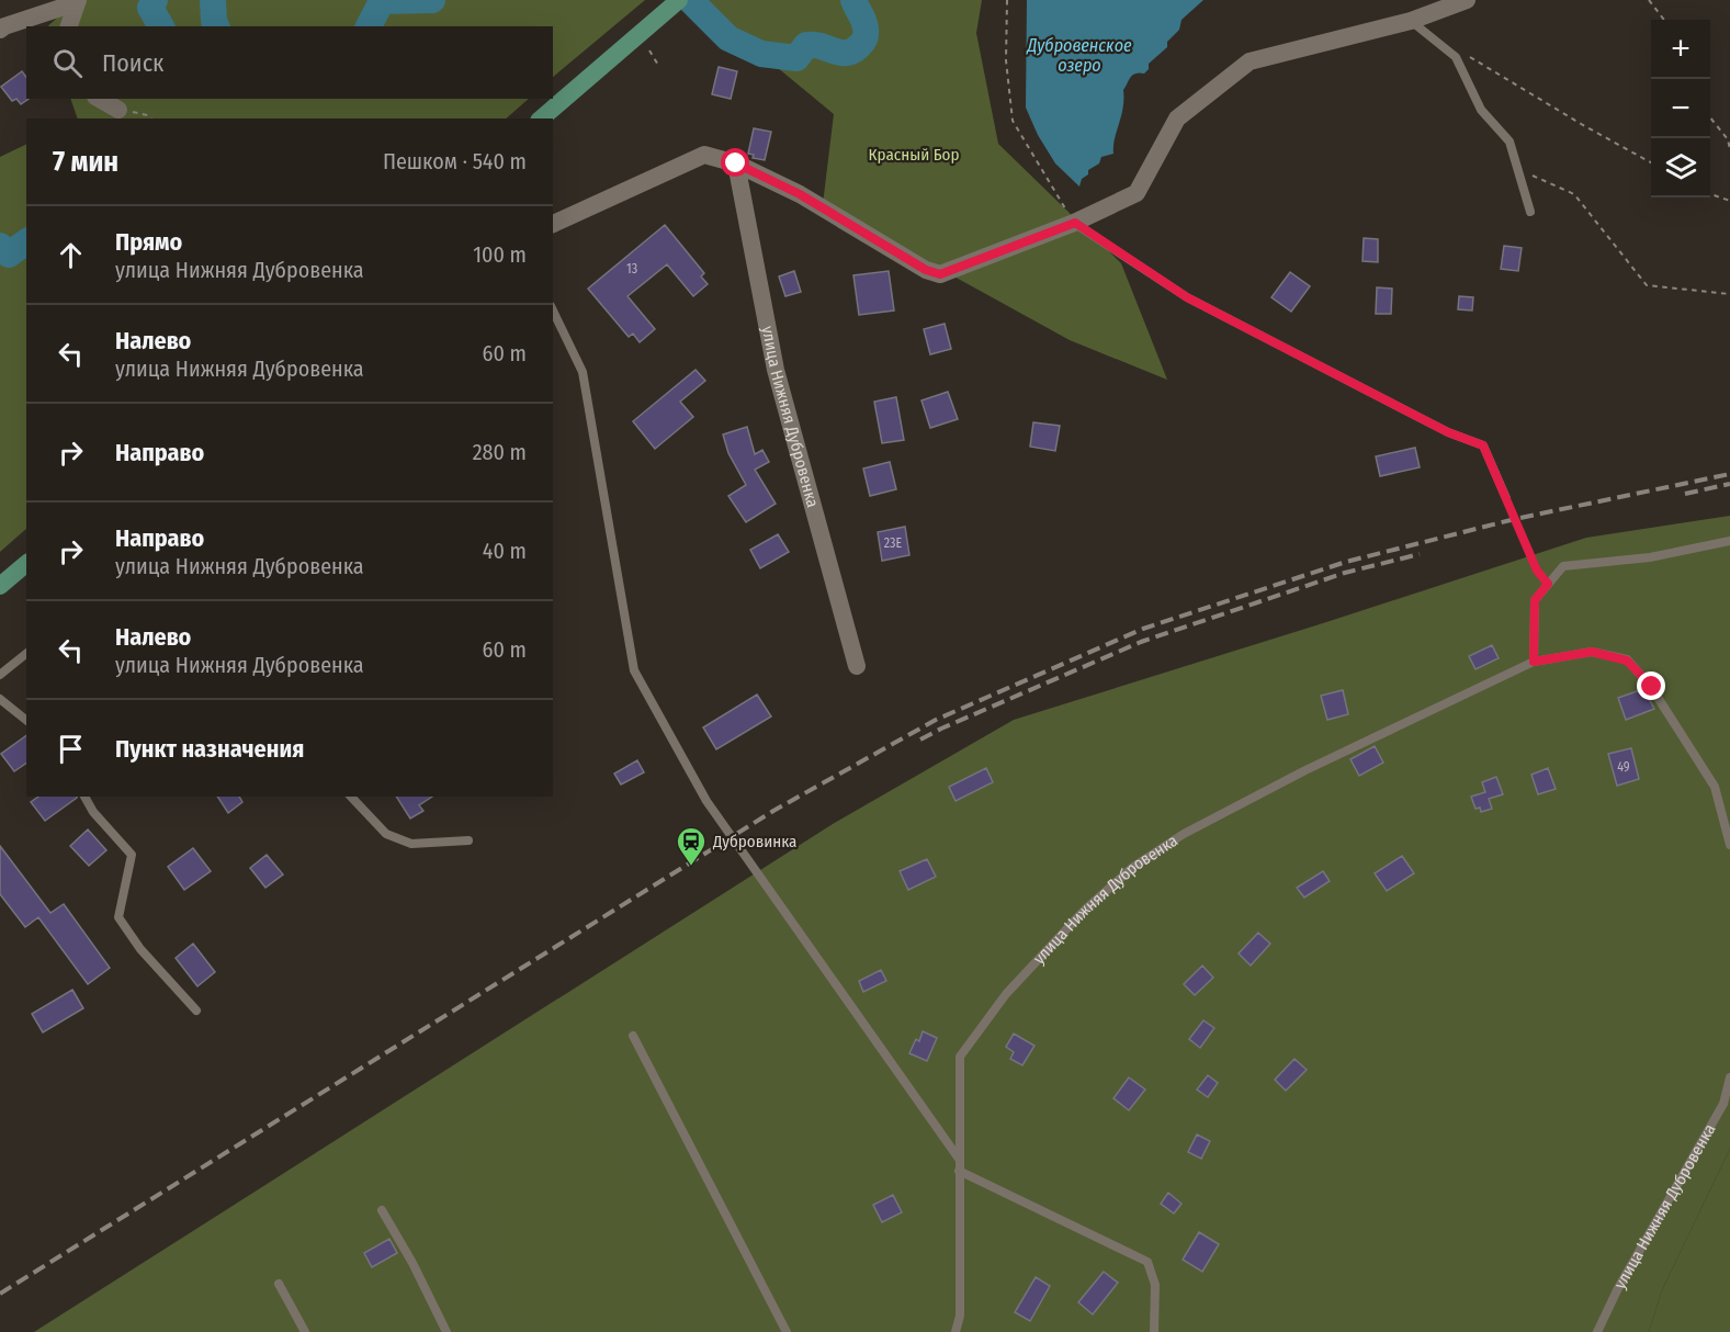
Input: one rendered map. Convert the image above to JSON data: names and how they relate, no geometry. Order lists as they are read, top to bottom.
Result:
{
  "streets": {
    "street": ["улица Нижняя Дубровенка"]
  },
  "water": ["Дубровенское озеро"],
  "parks": ["Красный Бор"],
  "places": {
    "station": ["Дубровинка"]
  },
  "house_numbers": ["13", "23Е", "49"],
  "page": {
    "map_buttons": ["+", "−"],
    "search": "Поиск",
    "heading": ["7 мин", "Пешком · 540 m"],
    "list": [
      ["Прямо", "улица Нижняя Дубровенка", "100 m"],
      ["Налево", "улица Нижняя Дубровенка", "60 m"],
      ["Направо", "280 m"],
      ["Направо", "улица Нижняя Дубровенка", "40 m"],
      ["Налево", "улица Нижняя Дубровенка", "60 m"],
      "Пункт назначения"
    ]
  }
}
